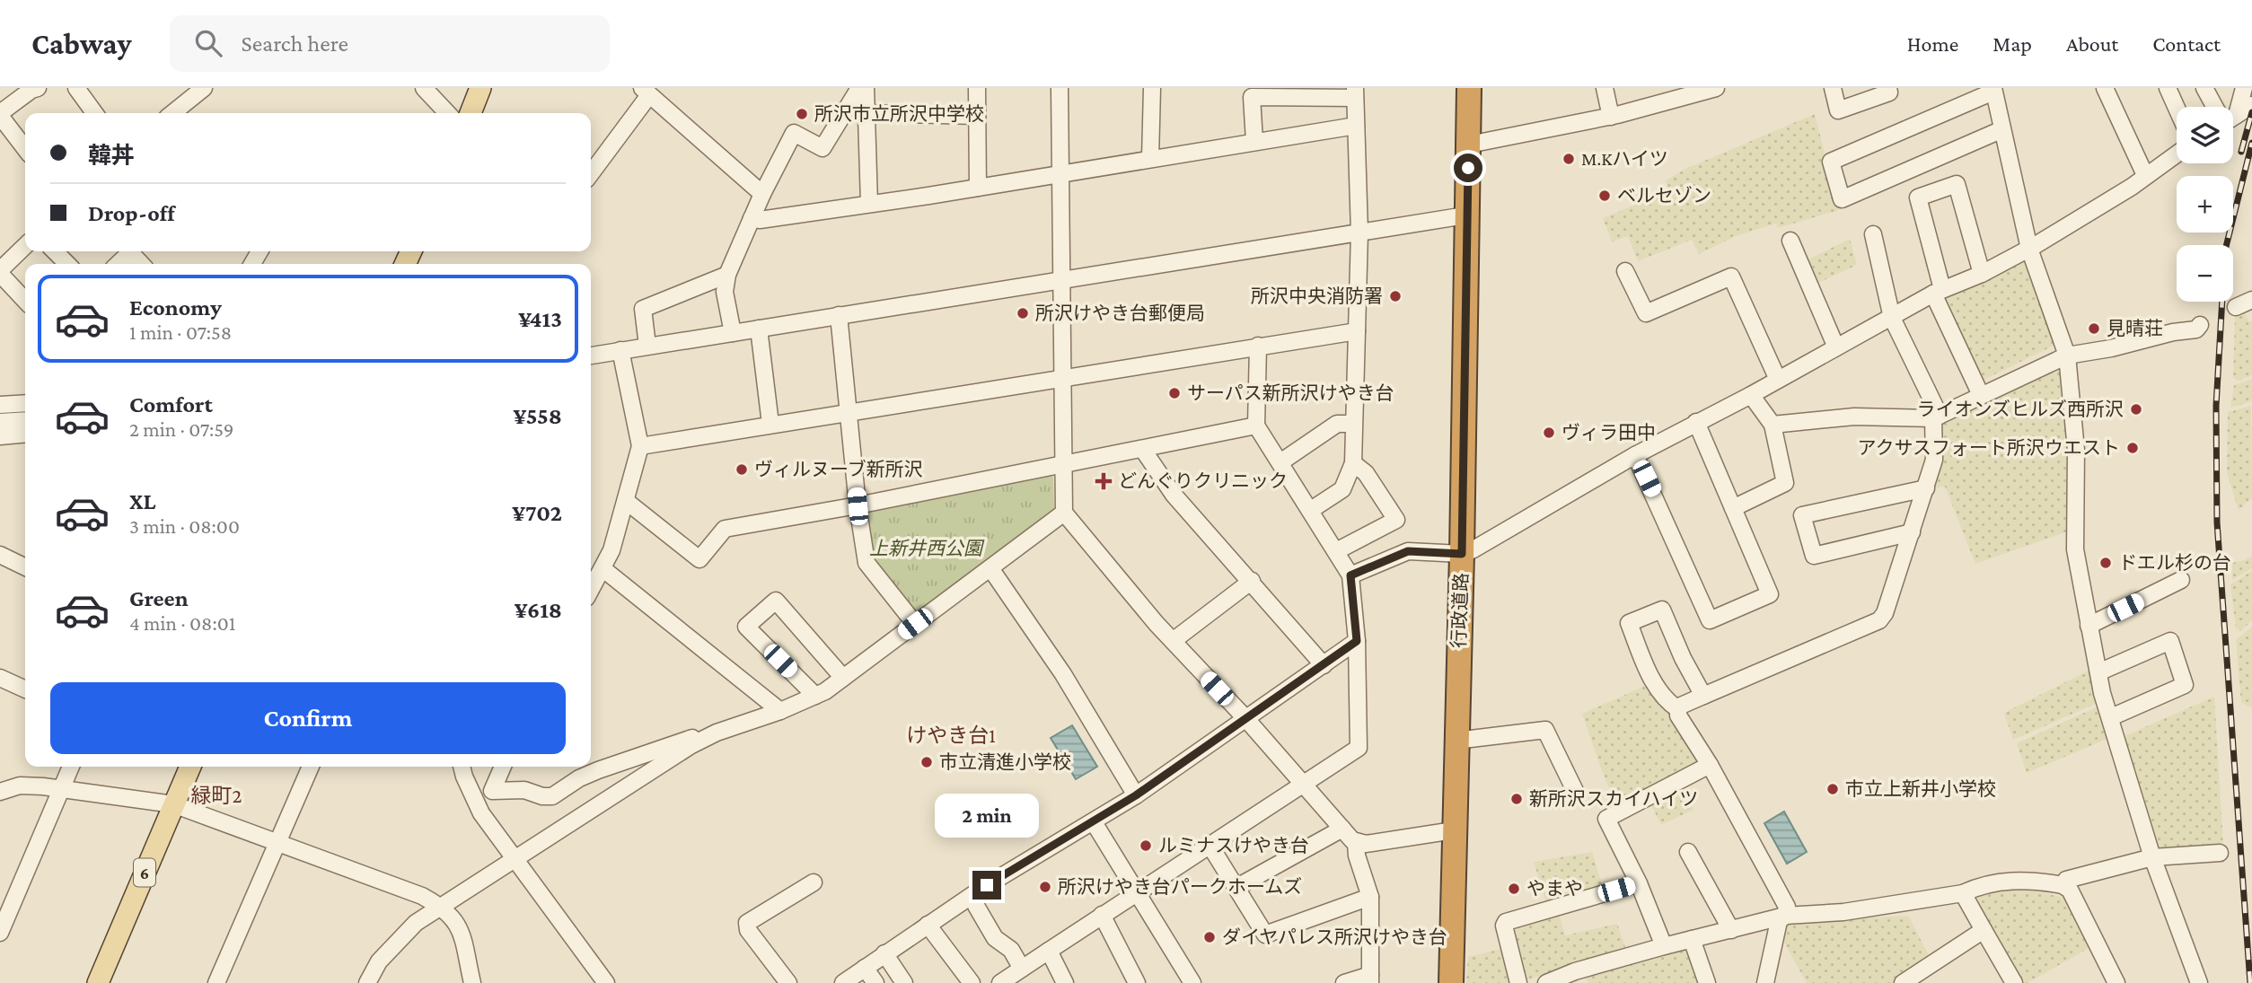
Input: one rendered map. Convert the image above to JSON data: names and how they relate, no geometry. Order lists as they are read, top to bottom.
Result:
{
  "streets": {
    "highway": ["行政道路"],
    "main road": ["6"]
  },
  "districts": ["けやき台1", "緑町2"],
  "parks": ["上新井西公園"],
  "places": {
    "other": [
      "所沢市立所沢中学校",
      "M.Kハイツ",
      "ベルセゾン",
      "所沢中央消防署",
      "所沢けやき台郵便局",
      "見晴荘",
      "サーパス新所沢けやき台",
      "ライオンズヒルズ西所沢",
      "ヴィラ田中",
      "アクサスフォート所沢ウエスト",
      "ヴィルヌーブ新所沢",
      "ドエル杉の台",
      "市立清進小学校",
      "市立上新井小学校",
      "新所沢スカイハイツ",
      "ルミナスけやき台",
      "所沢けやき台パークホームズ",
      "やまや",
      "ダイヤパレス所沢けやき台"
    ],
    "health": ["どんぐりクリニック"]
  },
  "page": {
    "header": "Cabway",
    "search": "Search here",
    "nav": [
      "Home",
      "Map",
      "About",
      "Contact"
    ],
    "map_buttons": ["+", "−"],
    "banner": ["韓丼", "Drop-off"],
    "list": [
      {
        "name": "Economy",
        "note": "1 min · 07:58",
        "value": "¥413"
      },
      {
        "name": "Comfort",
        "note": "2 min · 07:59",
        "value": "¥558"
      },
      {
        "name": "XL",
        "note": "3 min · 08:00",
        "value": "¥702"
      },
      {
        "name": "Green",
        "note": "4 min · 08:01",
        "value": "¥618"
      }
    ],
    "buttons": "Confirm",
    "bubble": "2 min"
  }
}
